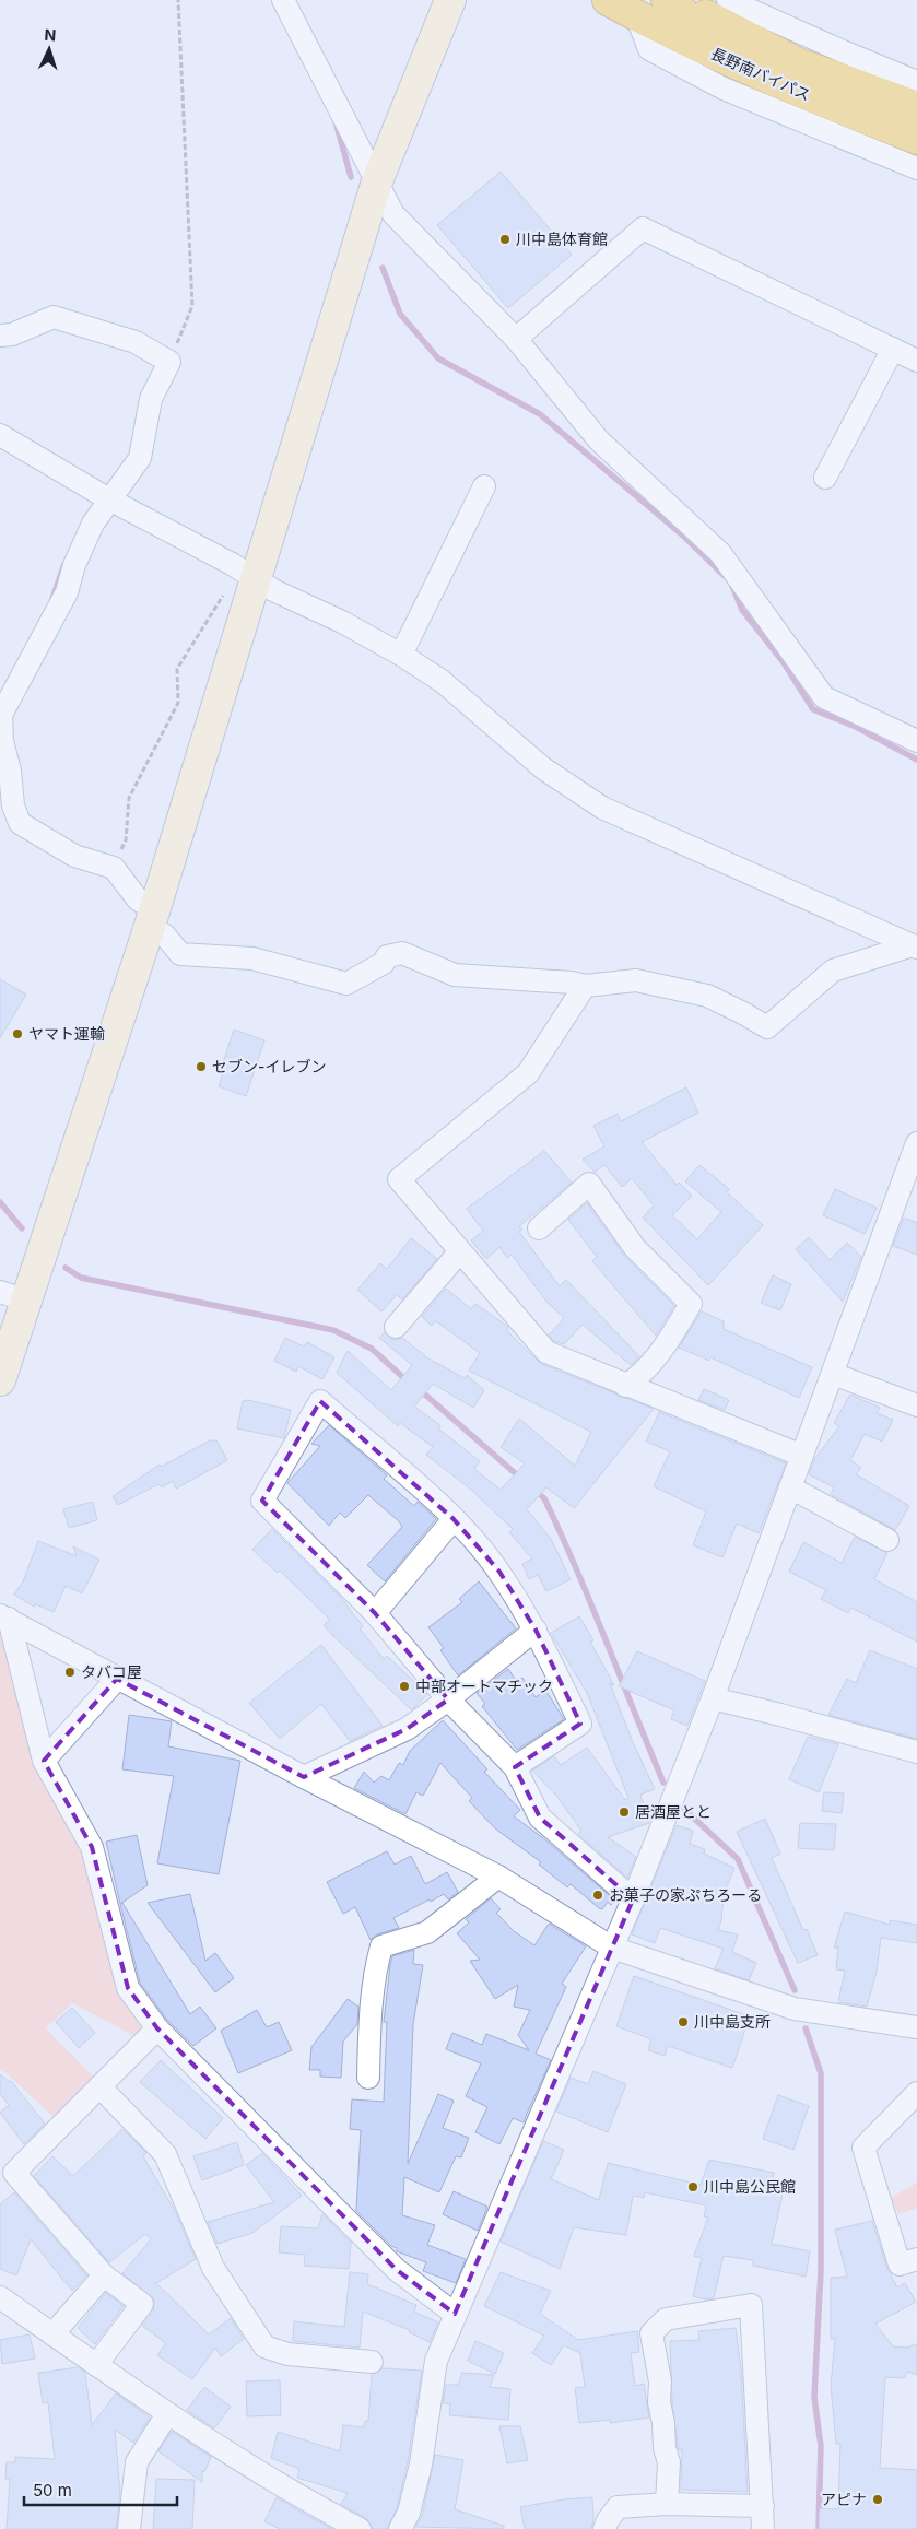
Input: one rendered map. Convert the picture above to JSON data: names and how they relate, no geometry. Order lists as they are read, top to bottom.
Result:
{
  "streets": {
    "highway": ["長野南バイパス"]
  },
  "places": [
    "川中島体育館",
    "ヤマト運輸",
    "セブン-イレブン",
    "タバコ屋",
    "中部オートマチック",
    "居酒屋とと",
    "お菓子の家ぷちろーる",
    "川中島支所",
    "川中島公民館",
    "アピナ"
  ],
  "scale_bar": "50 m",
  "north": "top"
}
